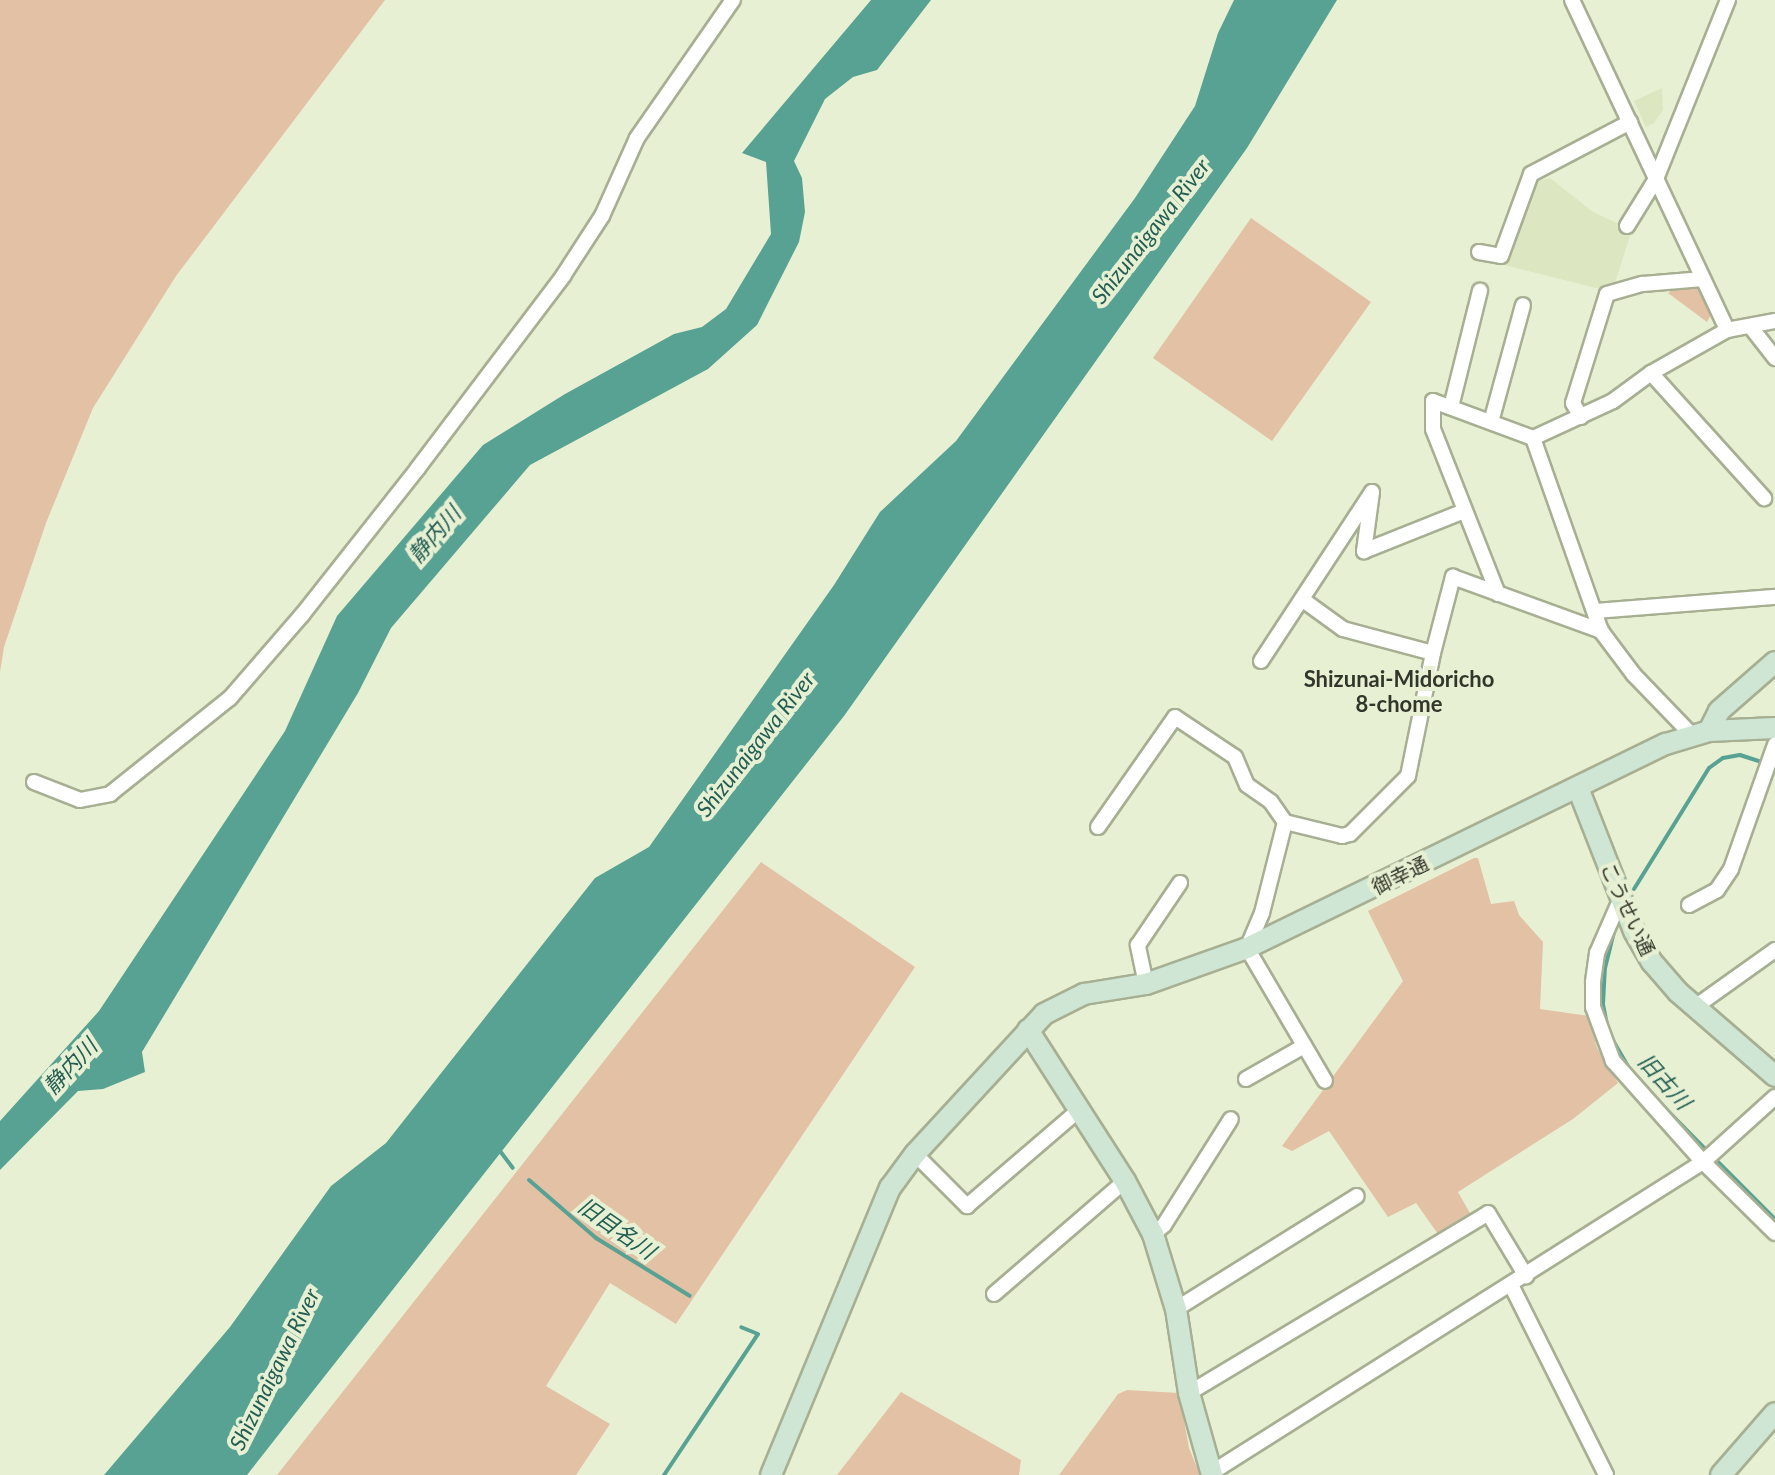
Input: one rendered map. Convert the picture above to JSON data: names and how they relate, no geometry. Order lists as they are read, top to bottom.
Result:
{
  "streets": {
    "street": ["御幸通", "こうせい通"]
  },
  "crossings": [
    ["御幸通", "こうせい通"]
  ],
  "districts": ["Shizunai-Midoricho 8-chome"],
  "water": [
    "Shizunaigawa River",
    "静内川",
    "旧古川",
    "旧目名川"
  ]
}
